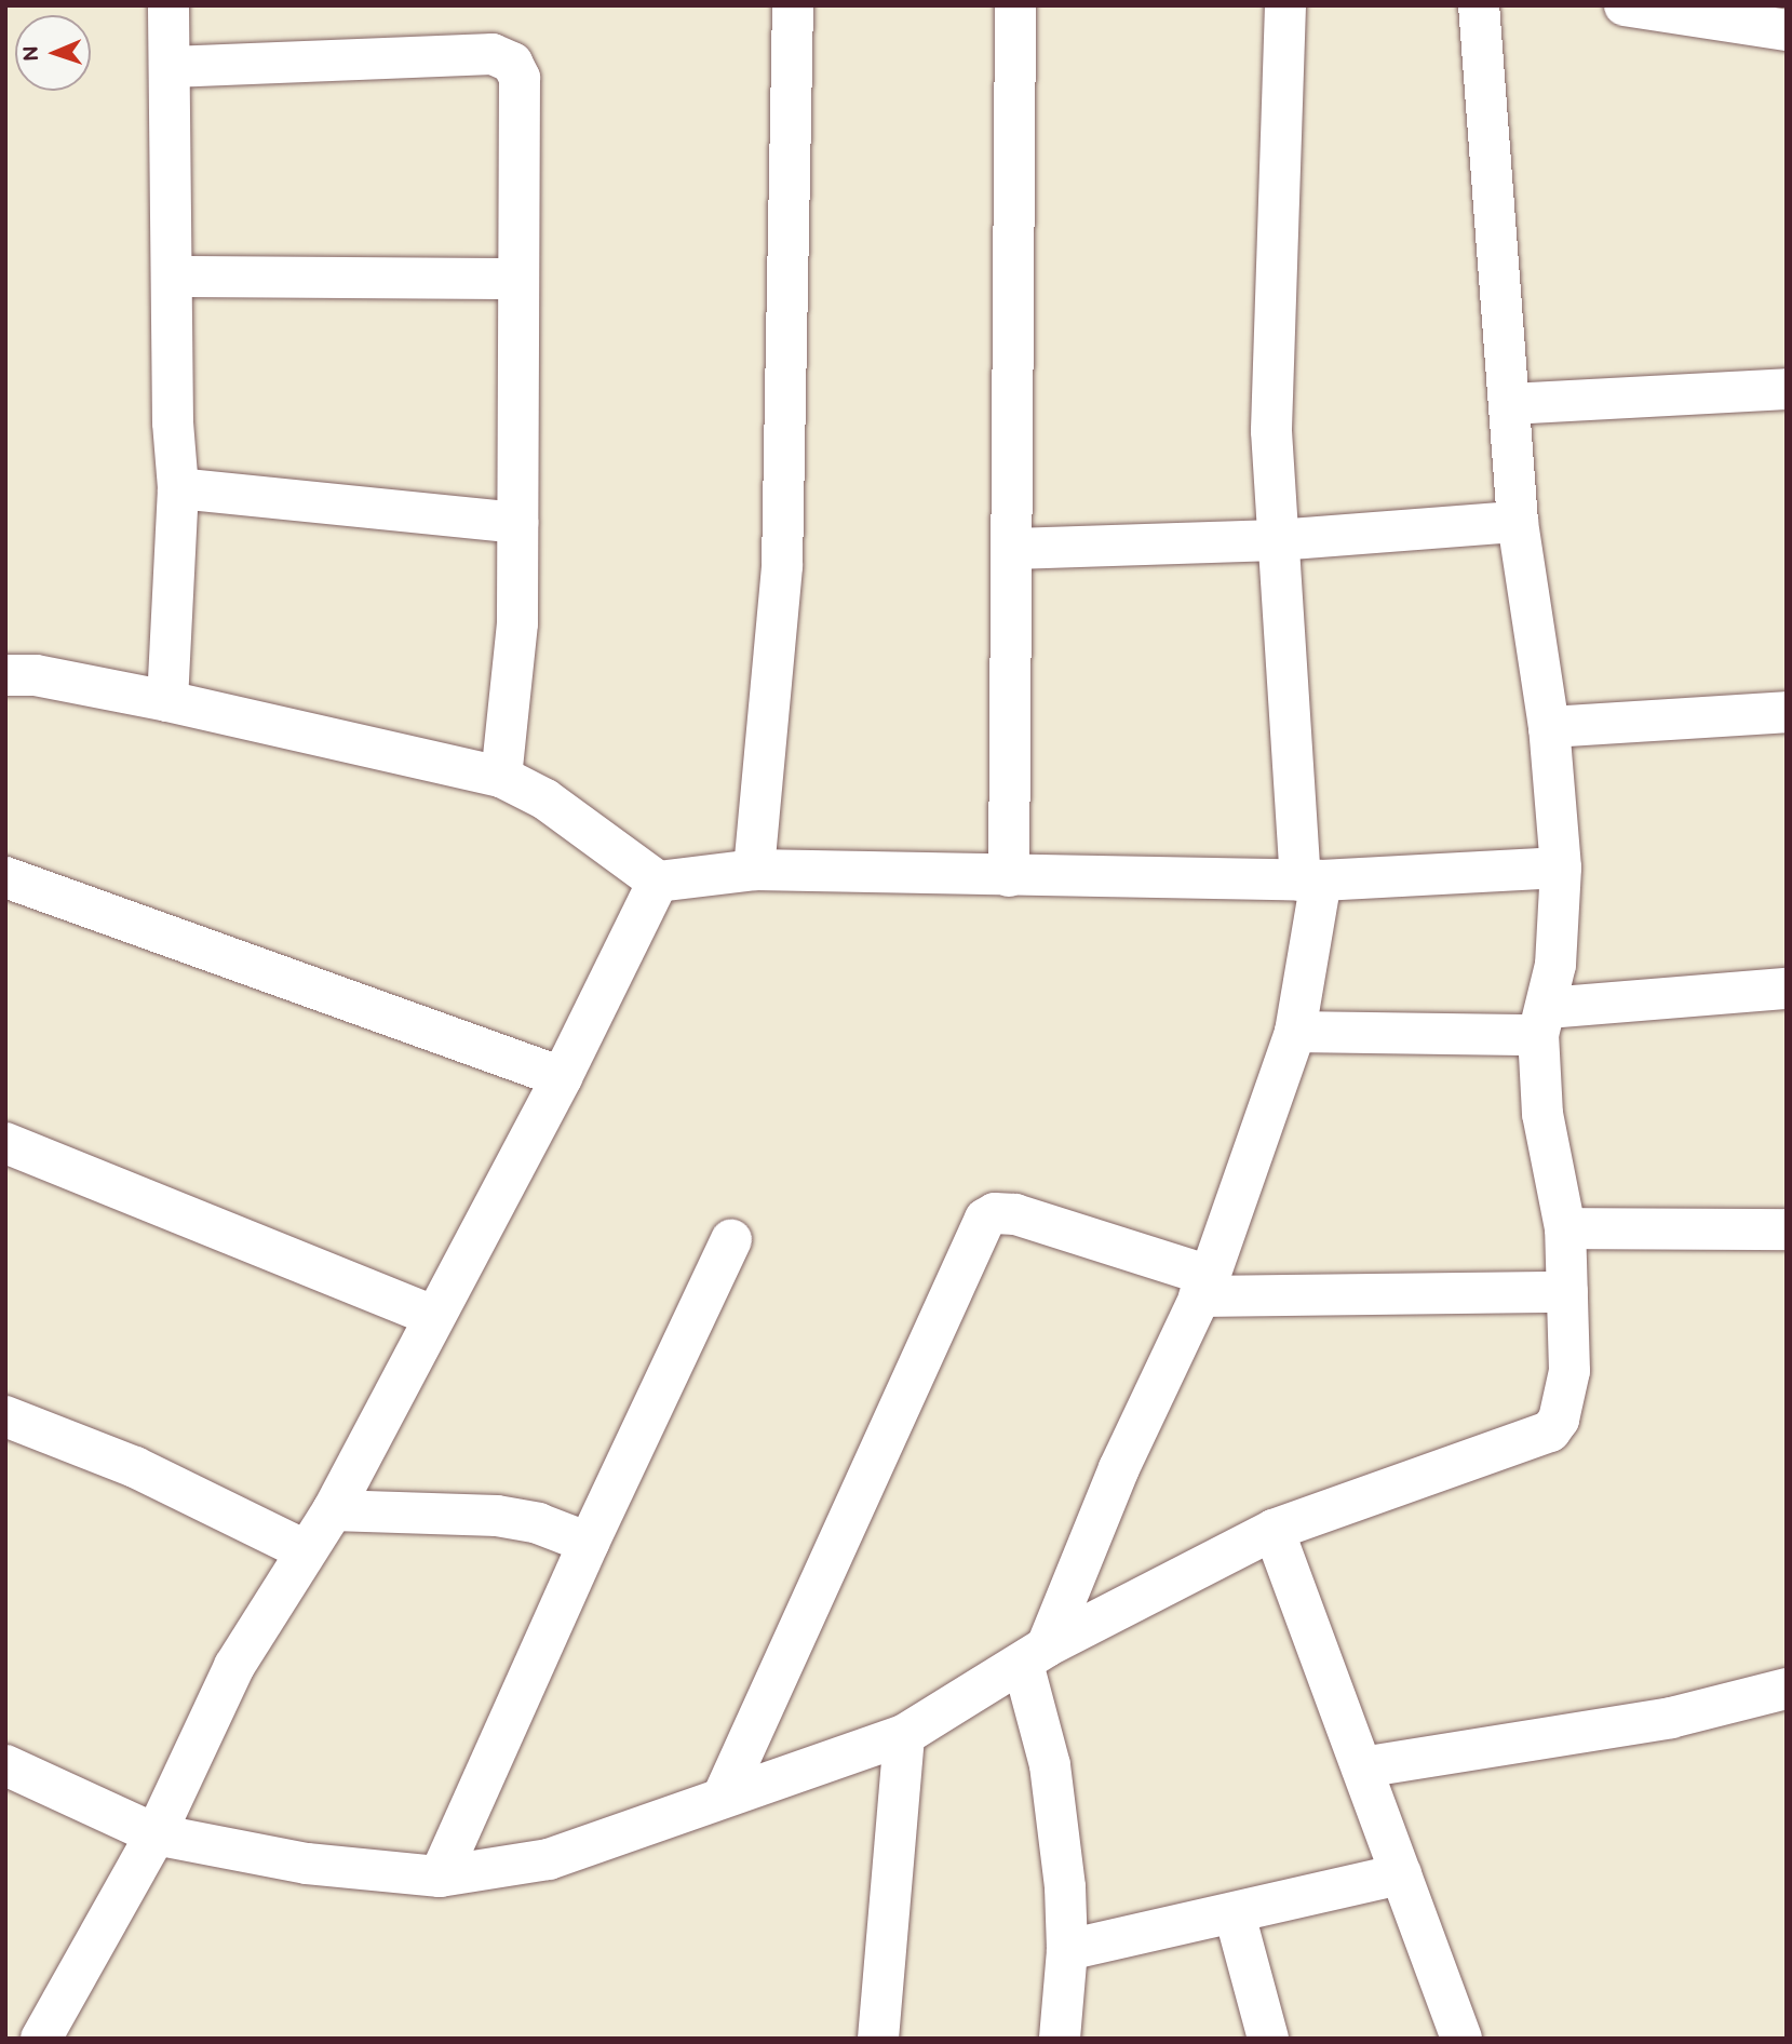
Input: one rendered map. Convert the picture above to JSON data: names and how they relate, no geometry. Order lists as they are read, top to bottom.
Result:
{
  "north": "left"
}
